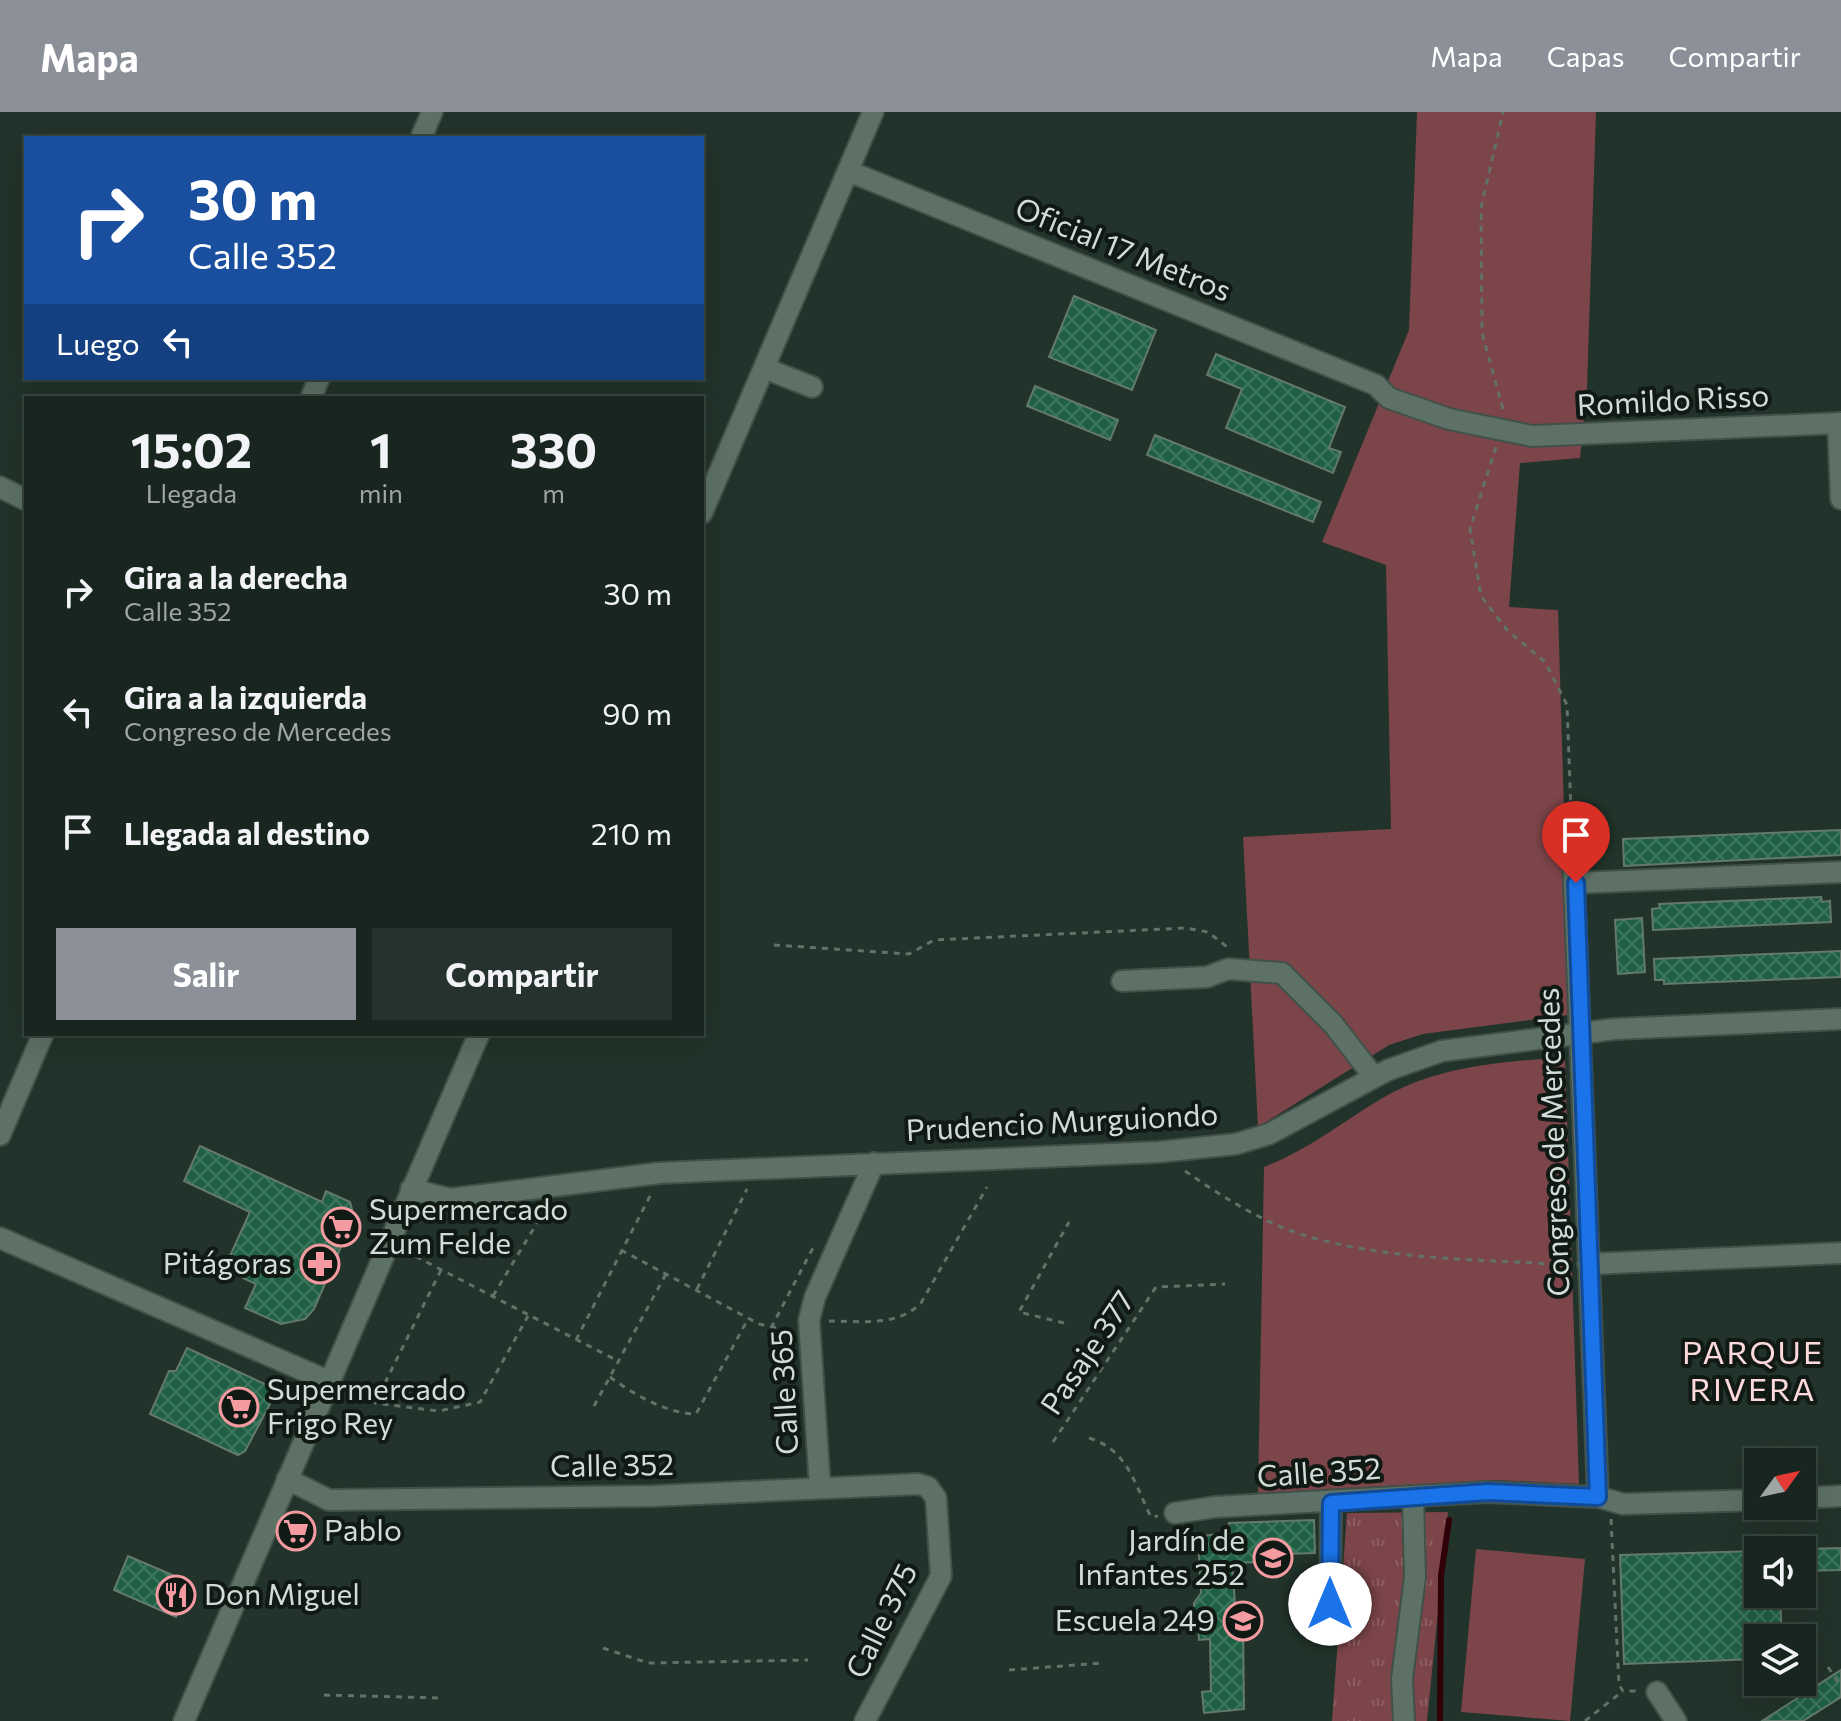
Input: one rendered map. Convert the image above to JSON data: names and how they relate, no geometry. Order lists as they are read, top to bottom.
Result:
{
  "streets": {
    "street": [
      "Oficial 17 Metros",
      "Romildo Risso",
      "Prudencio Murguiondo",
      "Congreso de Mercedes",
      "Calle 365",
      "Calle 352",
      "Calle 375"
    ],
    "path": ["Pasaje 377"]
  },
  "crossings": [
    ["Oficial 17 Metros", "Romildo Risso"],
    ["Prudencio Murguiondo", "Congreso de Mercedes"],
    ["Prudencio Murguiondo", "Calle 365"],
    ["Congreso de Mercedes", "Calle 352"],
    ["Calle 365", "Calle 352"],
    ["Calle 352", "Calle 375"]
  ],
  "districts": ["PARQUE RIVERA"],
  "places": {
    "supermarket": ["Supermercado Zum Felde", "Supermercado Frigo Rey", "Pablo"],
    "pharmacy": ["Pitágoras"],
    "school or university": ["Jardín de Infantes 252", "Escuela 249"],
    "restaurant": ["Don Miguel"]
  },
  "north": "top right",
  "page": {
    "header": "Mapa",
    "nav": ["Mapa", "Capas", "Compartir"],
    "turn": ["30 m", "Calle 352"],
    "then": "Luego",
    "eta": [
      "15:02",
      "Llegada",
      "1",
      "min",
      "330",
      "m"
    ],
    "list": [
      {
        "name": "Gira a la derecha",
        "note": "Calle 352",
        "value": "30 m"
      },
      {
        "name": "Gira a la izquierda",
        "note": "Congreso de Mercedes",
        "value": "90 m"
      },
      {
        "name": "Llegada al destino",
        "value": "210 m"
      }
    ],
    "buttons": ["Salir", "Compartir"]
  }
}
